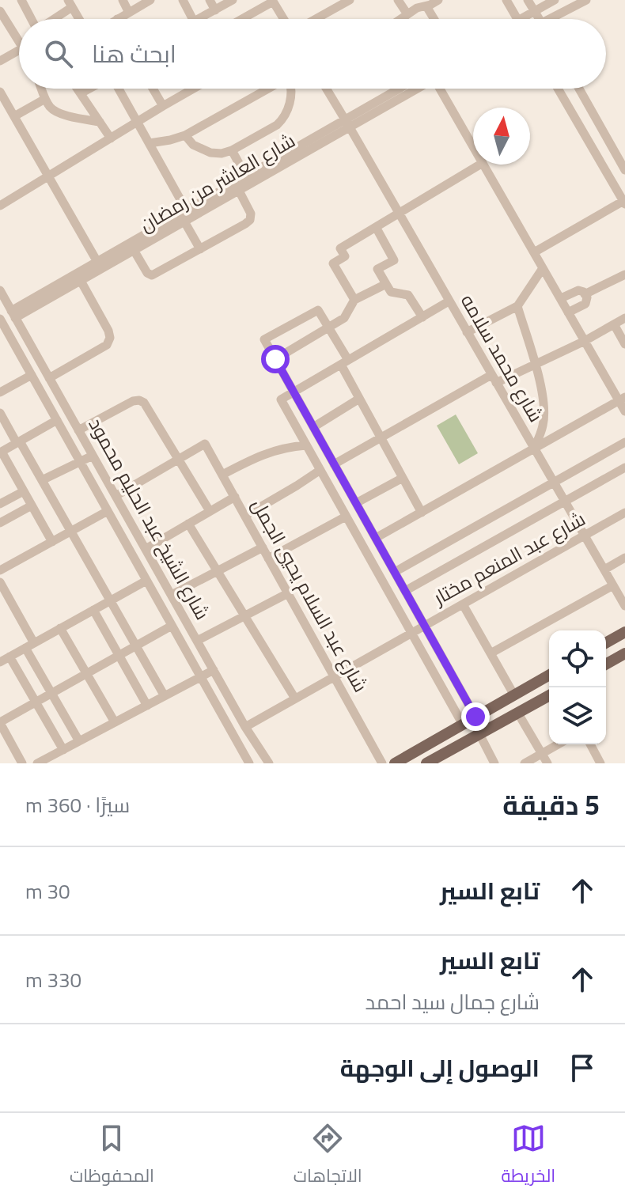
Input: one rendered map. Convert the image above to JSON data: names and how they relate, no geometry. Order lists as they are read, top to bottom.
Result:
{
  "streets": {
    "street": [
      "شارع العاشر من رمضان",
      "شارع محمد سلامه",
      "شارع الشيخ عبد الحليم محمود",
      "شارع عبد المنعم مختار",
      "شارع عبد السلام يحيي الجمل"
    ]
  },
  "crossings": [
    ["شارع العاشر من رمضان", "شارع محمد سلامه"],
    ["شارع العاشر من رمضان", "شارع الشيخ عبد الحليم محمود"],
    ["شارع محمد سلامه", "شارع عبد المنعم مختار"],
    ["شارع الشيخ عبد الحليم محمود", "شارع عبد المنعم مختار"],
    ["شارع عبد المنعم مختار", "شارع عبد السلام يحيي الجمل"]
  ],
  "north": "top",
  "page": {
    "search": "ابحث هنا",
    "heading": ["5 دقيقة", "سيرًا · 360 m"],
    "list": [
      ["تابع السير", "30 m"],
      ["تابع السير", "شارع جمال سيد احمد", "330 m"],
      "الوصول إلى الوجهة"
    ],
    "nav": ["الخريطة", "الاتجاهات", "المحفوظات"]
  }
}
